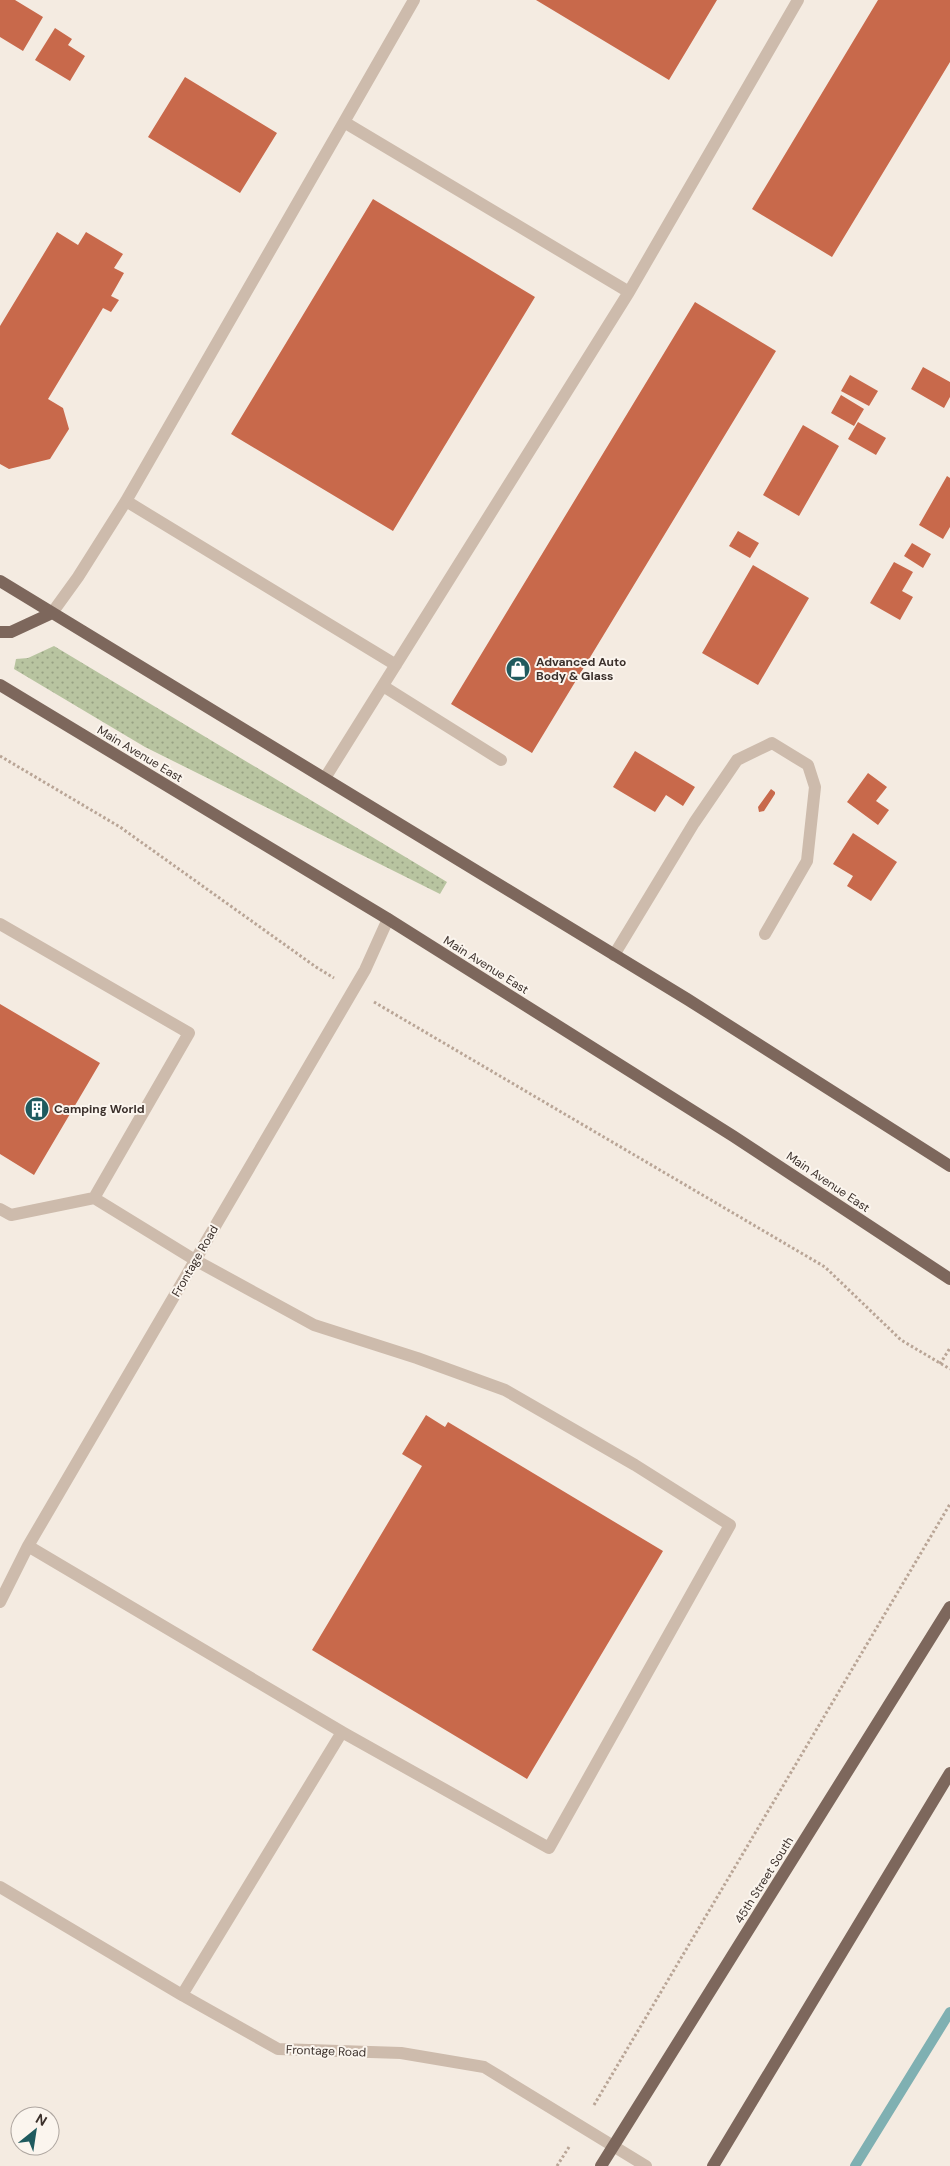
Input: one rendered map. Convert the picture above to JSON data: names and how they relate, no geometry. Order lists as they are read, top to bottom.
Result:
{
  "streets": {
    "main road": ["Main Avenue East", "45th Street South"],
    "street": ["Frontage Road"]
  },
  "crossings": [
    ["Main Avenue East", "Frontage Road"],
    ["Frontage Road", "45th Street South"]
  ],
  "places": {
    "shop": ["Advanced Auto Body & Glass"],
    "building": ["Camping World"]
  },
  "north": "top right"
}
